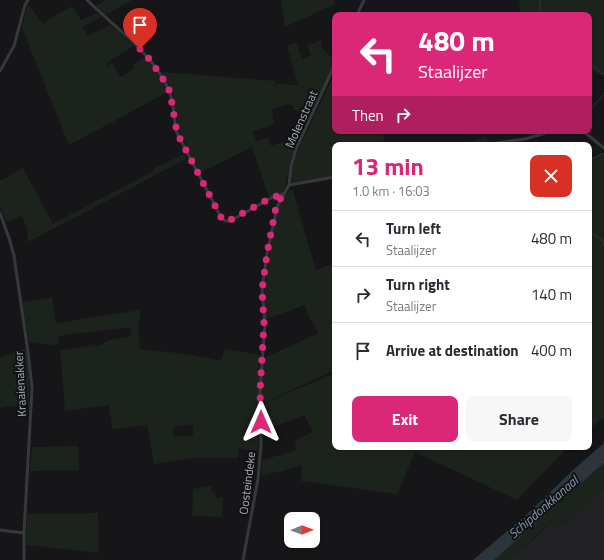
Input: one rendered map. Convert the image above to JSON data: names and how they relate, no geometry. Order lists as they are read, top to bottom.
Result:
{
  "streets": {
    "street": ["Molenstraat", "Kraaienakker", "Oosteindeke"]
  },
  "crossings": [
    ["Molenstraat", "Oosteindeke"]
  ],
  "water": ["Schipdonkkanaal"],
  "north": "right",
  "page": {
    "turn": ["480 m", "Staalijzer"],
    "then": "Then",
    "heading": ["13 min", "1.0 km · 16:03"],
    "list": [
      {
        "name": "Turn left",
        "note": "Staalijzer",
        "value": "480 m"
      },
      {
        "name": "Turn right",
        "note": "Staalijzer",
        "value": "140 m"
      },
      {
        "name": "Arrive at destination",
        "value": "400 m"
      }
    ],
    "buttons": ["Exit", "Share"]
  }
}
